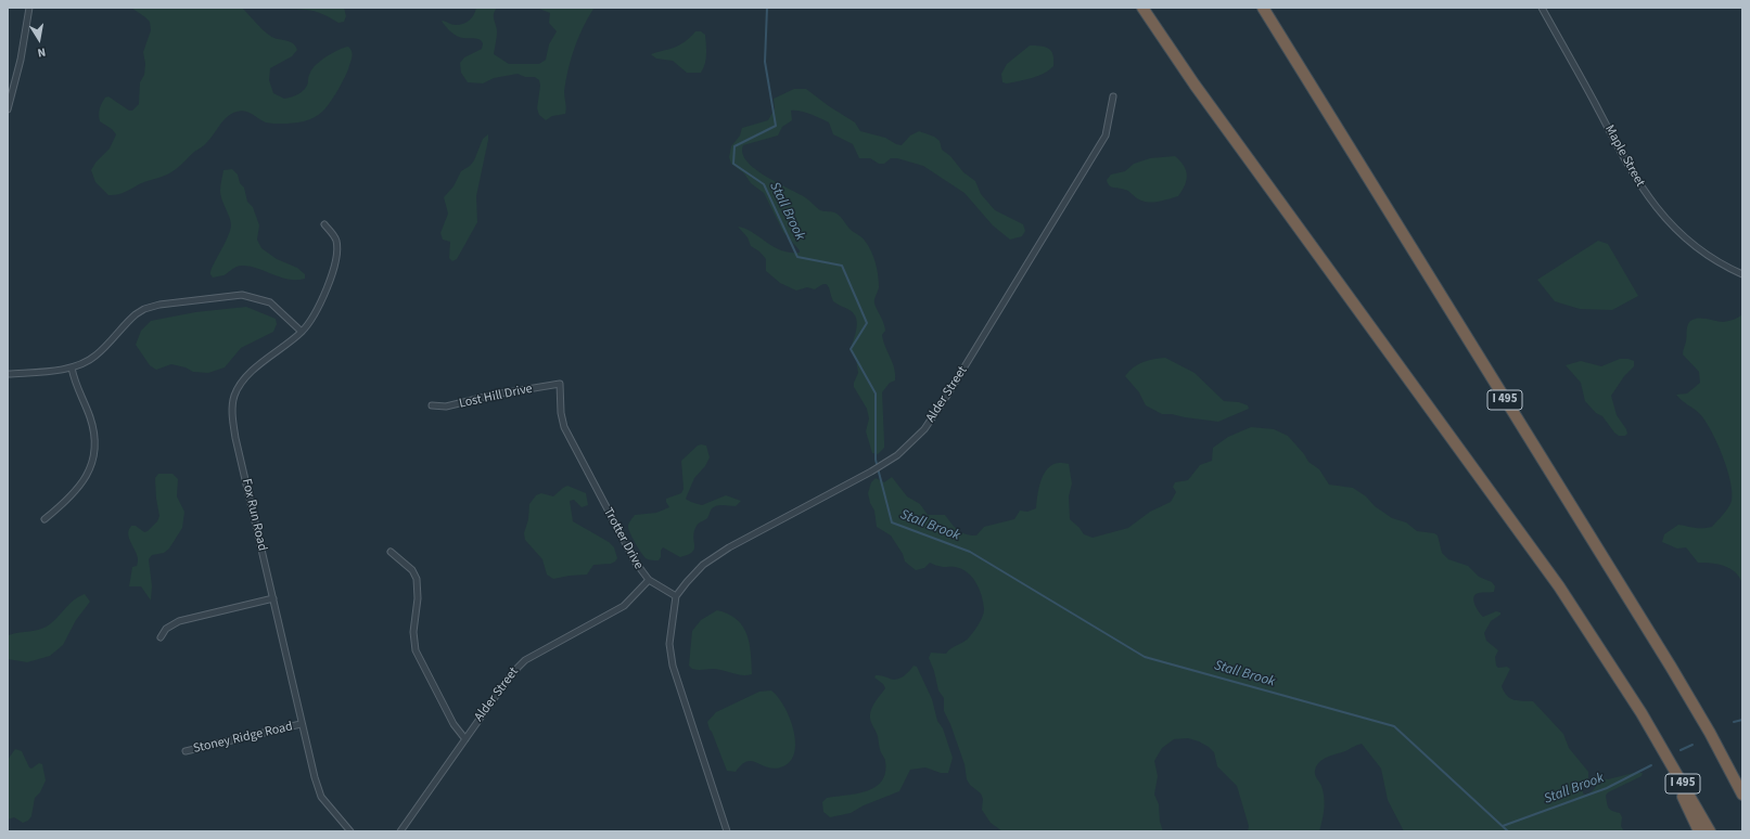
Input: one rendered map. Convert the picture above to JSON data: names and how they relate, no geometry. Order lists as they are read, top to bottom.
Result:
{
  "streets": {
    "highway": ["I 495"],
    "street": [
      "Maple Street",
      "Alder Street",
      "Lost Hill Drive",
      "Fox Run Road",
      "Trotter Drive",
      "Stoney Ridge Road"
    ]
  },
  "crossings": [
    ["Alder Street", "Trotter Drive"],
    ["Lost Hill Drive", "Trotter Drive"],
    ["Fox Run Road", "Stoney Ridge Road"]
  ],
  "water": ["Stall Brook"],
  "north": "bottom"
}
